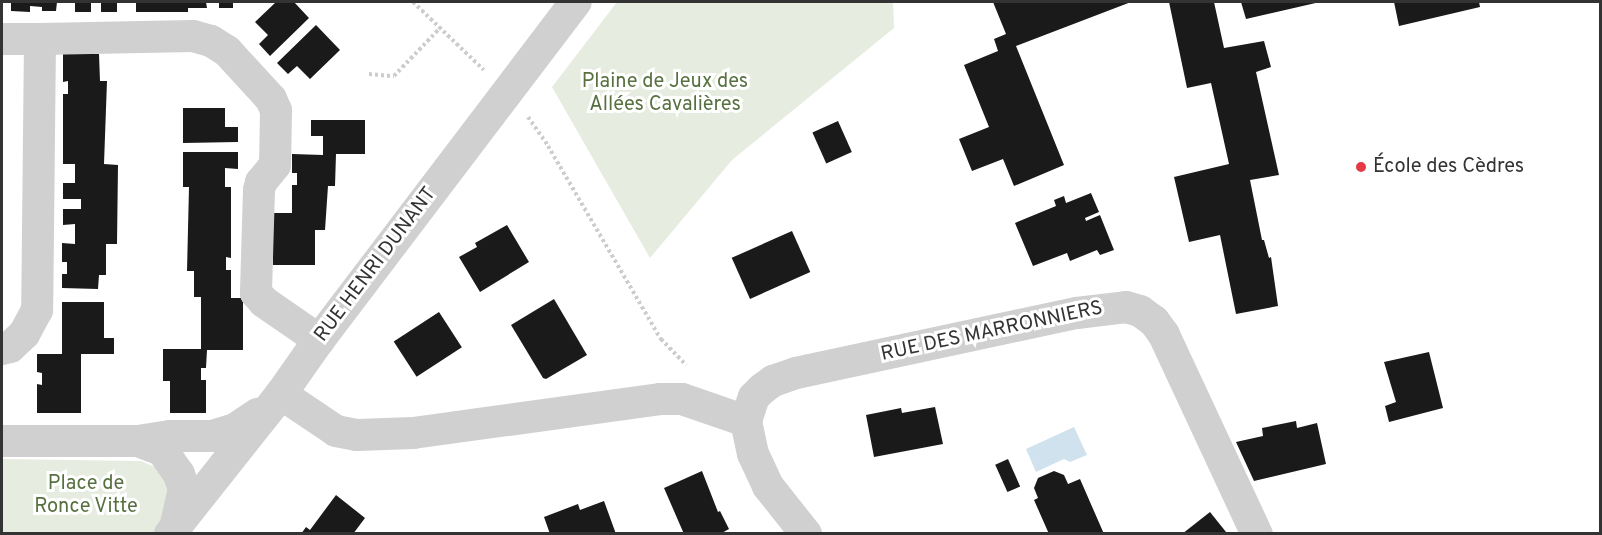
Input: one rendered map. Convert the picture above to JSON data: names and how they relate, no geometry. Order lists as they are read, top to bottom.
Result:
{
  "streets": {
    "street": ["RUE HENRI DUNANT", "RUE DES MARRONNIERS"]
  },
  "parks": ["Plaine de Jeux des Allées Cavalières", "Place de Ronce Vitte"],
  "places": ["École des Cèdres"]
}
